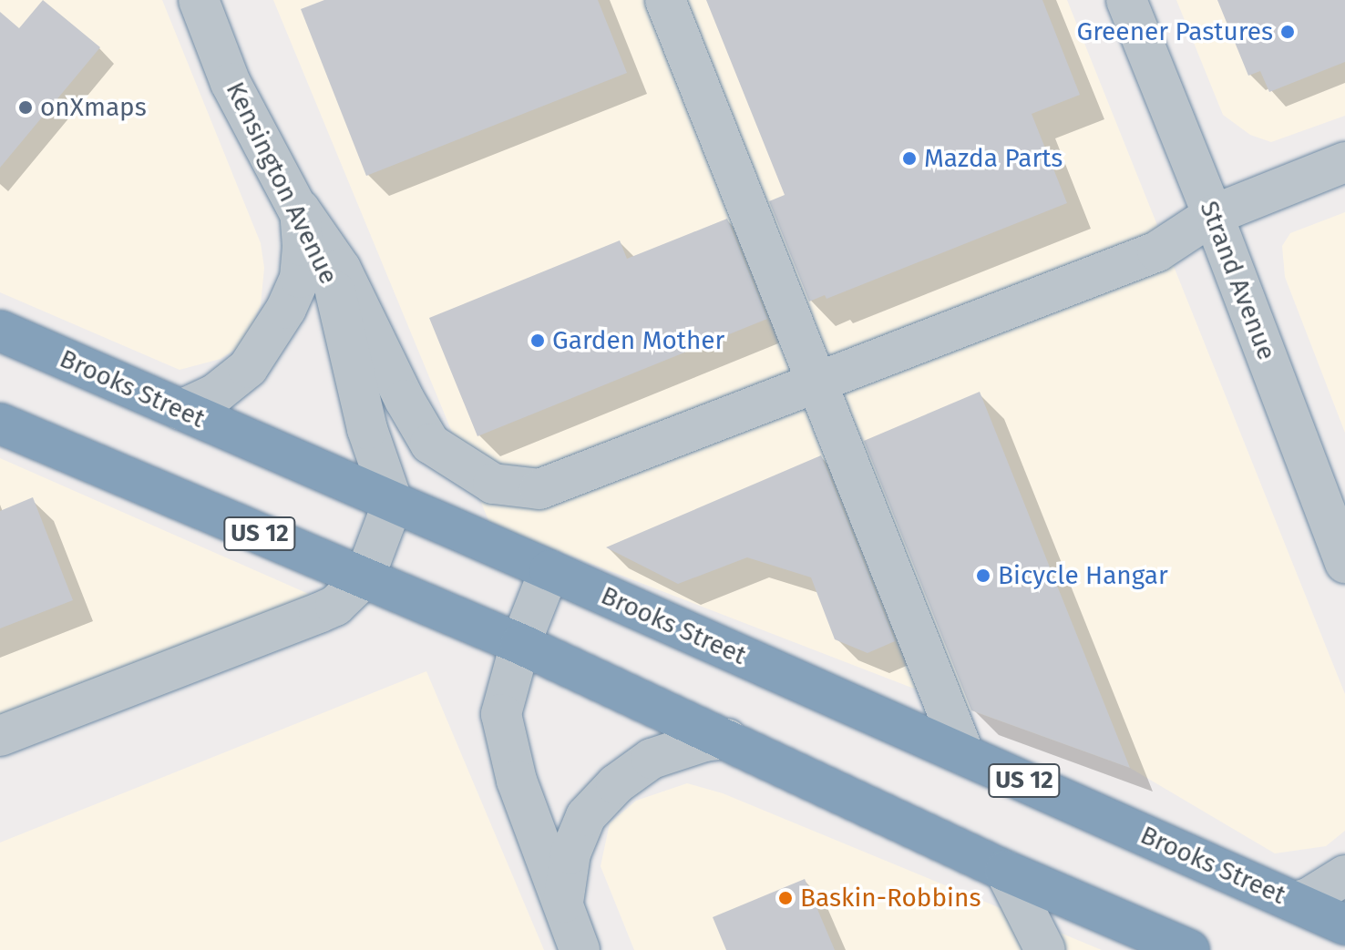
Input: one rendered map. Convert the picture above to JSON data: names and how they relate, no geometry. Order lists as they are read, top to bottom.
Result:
{
  "streets": {
    "highway": ["Brooks Street", "US 12"],
    "street": ["Kensington Avenue", "Strand Avenue"]
  },
  "crossings": [
    ["Kensington Avenue", "Brooks Street"]
  ],
  "places": [
    "Greener Pastures",
    "onXmaps",
    "Mazda Parts",
    "Garden Mother",
    "Bicycle Hangar",
    "Baskin-Robbins"
  ]
}
